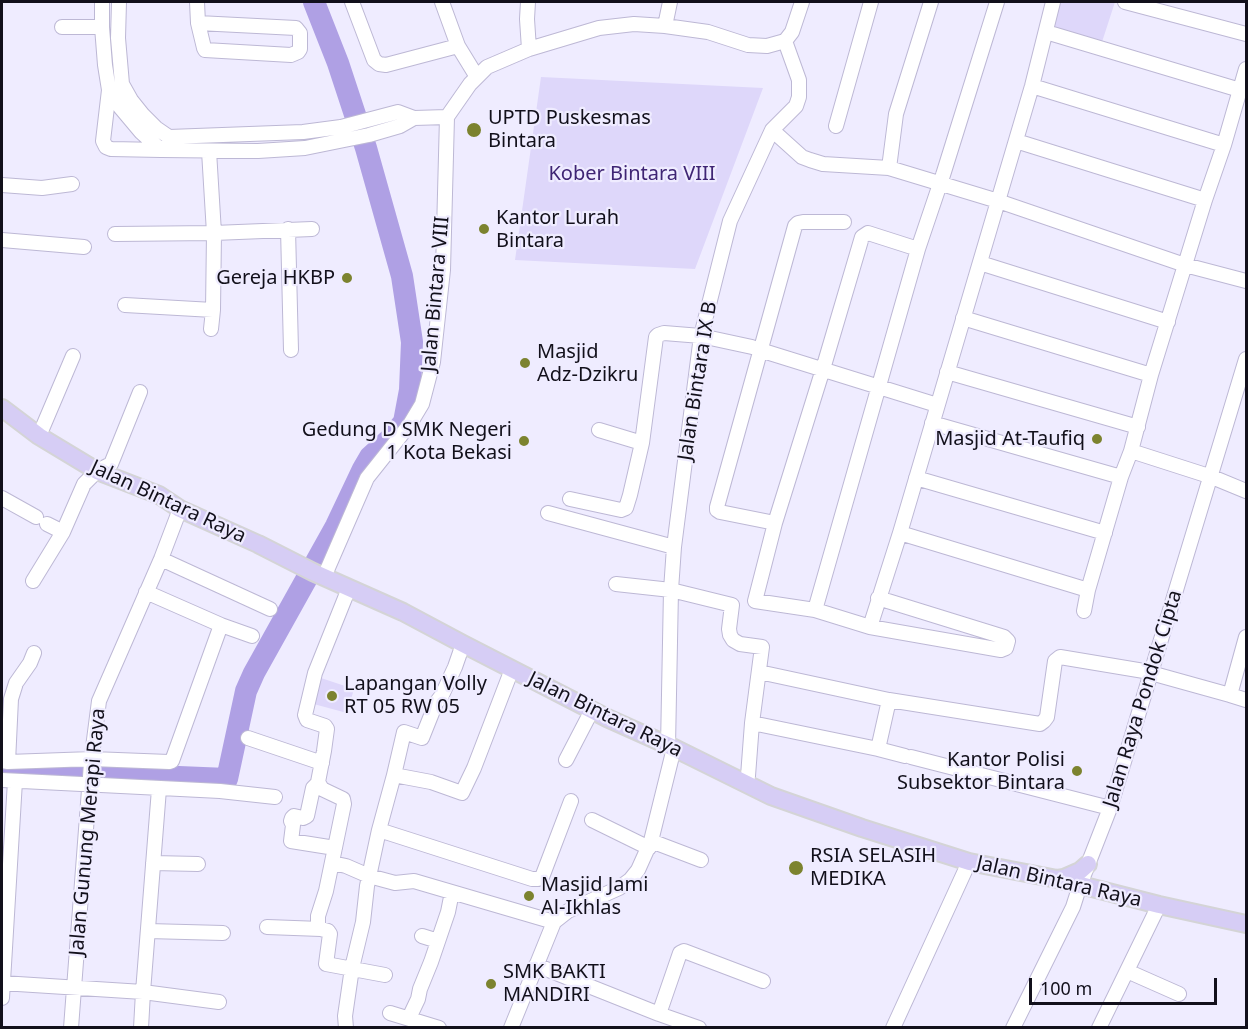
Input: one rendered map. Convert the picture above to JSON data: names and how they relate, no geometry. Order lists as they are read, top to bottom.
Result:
{
  "streets": {
    "main road": ["Jalan Bintara Raya"],
    "street": [
      "Jalan Bintara VIII",
      "Jalan Bintara IX B",
      "Jalan Raya Pondok Cipta",
      "Jalan Gunung Merapi Raya"
    ]
  },
  "crossings": [
    ["Jalan Bintara VIII", "Jalan Bintara Raya"],
    ["Jalan Bintara IX B", "Jalan Bintara Raya"],
    ["Jalan Bintara Raya", "Jalan Raya Pondok Cipta"],
    ["Jalan Bintara Raya", "Jalan Gunung Merapi Raya"]
  ],
  "parks": ["Kober Bintara VIII"],
  "places": [
    "UPTD Puskesmas Bintara",
    "Kantor Lurah Bintara",
    "Gereja HKBP",
    "Masjid Adz-Dzikru",
    "Masjid At-Taufiq",
    "Gedung D SMK Negeri 1 Kota Bekasi",
    "Lapangan Volly RT 05 RW 05",
    "Kantor Polisi Subsektor Bintara",
    "RSIA SELASIH MEDIKA",
    "Masjid Jami Al-Ikhlas",
    "SMK BAKTI MANDIRI"
  ],
  "scale_bar": "100 m"
}
